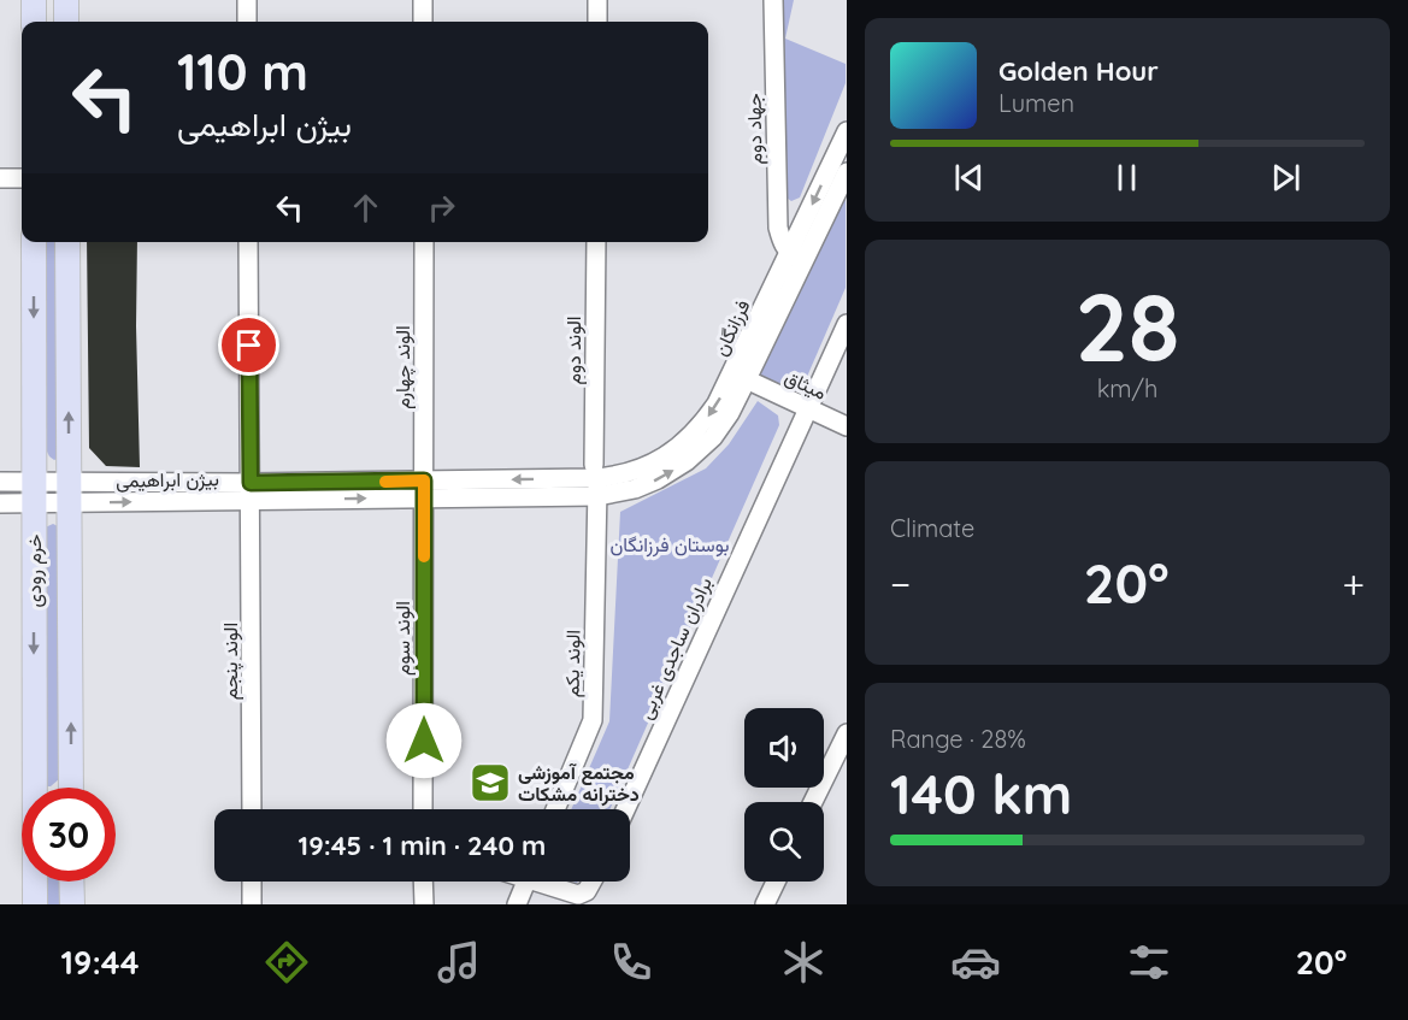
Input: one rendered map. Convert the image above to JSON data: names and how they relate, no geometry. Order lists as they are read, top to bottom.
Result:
{
  "streets": {
    "main road": ["خرم رودی"],
    "street": [
      "جهاد دوم",
      "فرزانگان",
      "الوند دوم",
      "الوند چهارم",
      "میثاق",
      "بیژن ابراهیمی",
      "الوند سوم",
      "برادران ساجدی غربی",
      "الوند پنجم",
      "الوند یکم"
    ]
  },
  "crossings": [
    ["جهاد دوم", "فرزانگان"],
    ["فرزانگان", "الوند دوم"],
    ["فرزانگان", "میثاق"],
    ["فرزانگان", "بیژن ابراهیمی"],
    ["فرزانگان", "الوند یکم"],
    ["الوند دوم", "بیژن ابراهیمی"],
    ["الوند دوم", "الوند یکم"],
    ["الوند چهارم", "بیژن ابراهیمی"],
    ["الوند چهارم", "الوند سوم"],
    ["میثاق", "برادران ساجدی غربی"],
    ["بیژن ابراهیمی", "خرم رودی"],
    ["بیژن ابراهیمی", "الوند سوم"],
    ["بیژن ابراهیمی", "الوند پنجم"],
    ["بیژن ابراهیمی", "الوند یکم"]
  ],
  "parks": ["بوستان فرزانگان"],
  "places": {
    "school or university": ["مجتمع آموزشی دخترانه مشکات"]
  },
  "page": {
    "turn": ["110 m", "بیژن ابراهیمی"],
    "song": ["Golden Hour", "Lumen"],
    "tile": [
      ["28", "km/h"],
      "Climate",
      ["Range · 28%", "140 km"]
    ],
    "heat": ["−", "20°", "+"],
    "limit": "30",
    "trip": "19:45 · 1 min · 240 m",
    "tabs": ["19:44", "20°"]
  }
}
